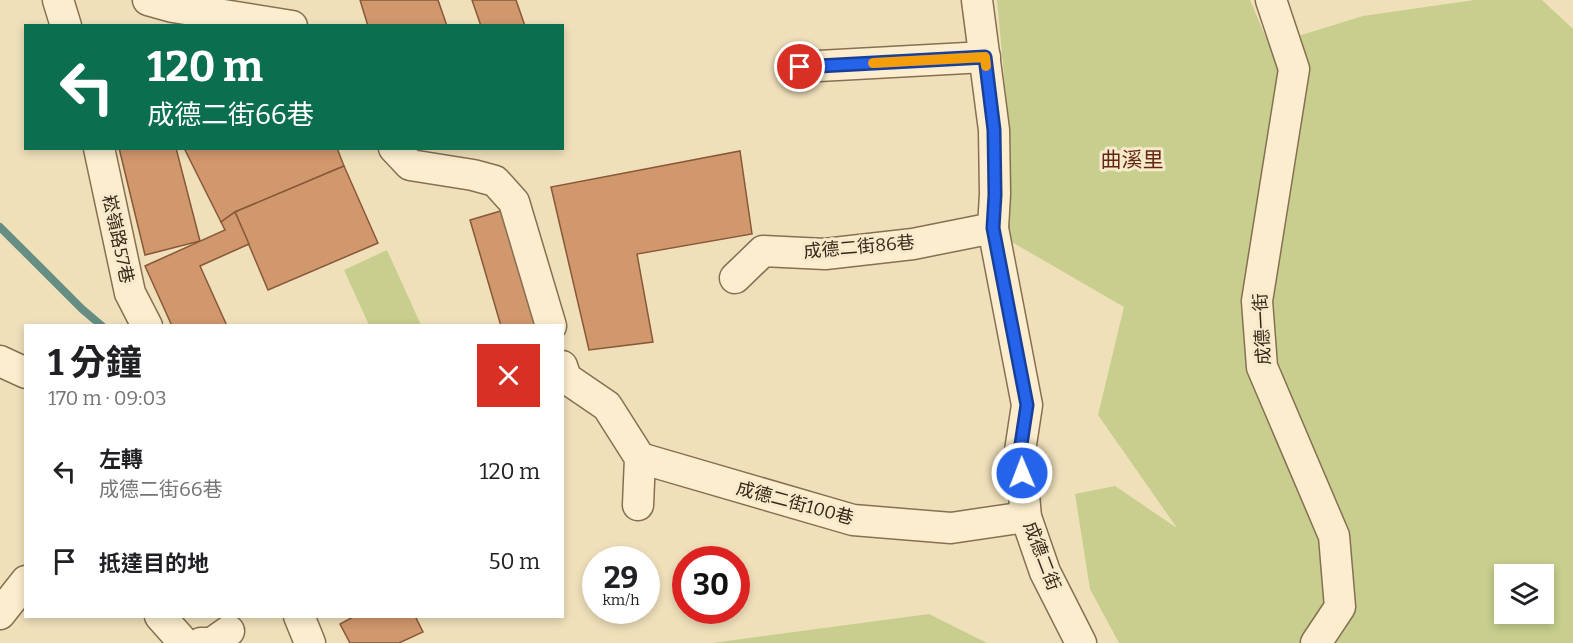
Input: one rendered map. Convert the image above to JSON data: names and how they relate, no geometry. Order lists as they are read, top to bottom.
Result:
{
  "streets": {
    "street": [
      "崧嶺路57巷",
      "成德二街86巷",
      "成德一街",
      "成德二街100巷",
      "成德二街"
    ]
  },
  "crossings": [
    ["成德二街86巷", "成德二街"],
    ["成德二街100巷", "成德二街"]
  ],
  "districts": ["曲溪里"],
  "page": {
    "turn": ["120 m", "成德二街66巷"],
    "heading": ["1 分鐘", "170 m · 09:03"],
    "list": [
      {
        "name": "左轉",
        "note": "成德二街66巷",
        "value": "120 m"
      },
      {
        "name": "抵達目的地",
        "value": "50 m"
      }
    ],
    "speed": "29 km/h",
    "limit": "30"
  }
}
